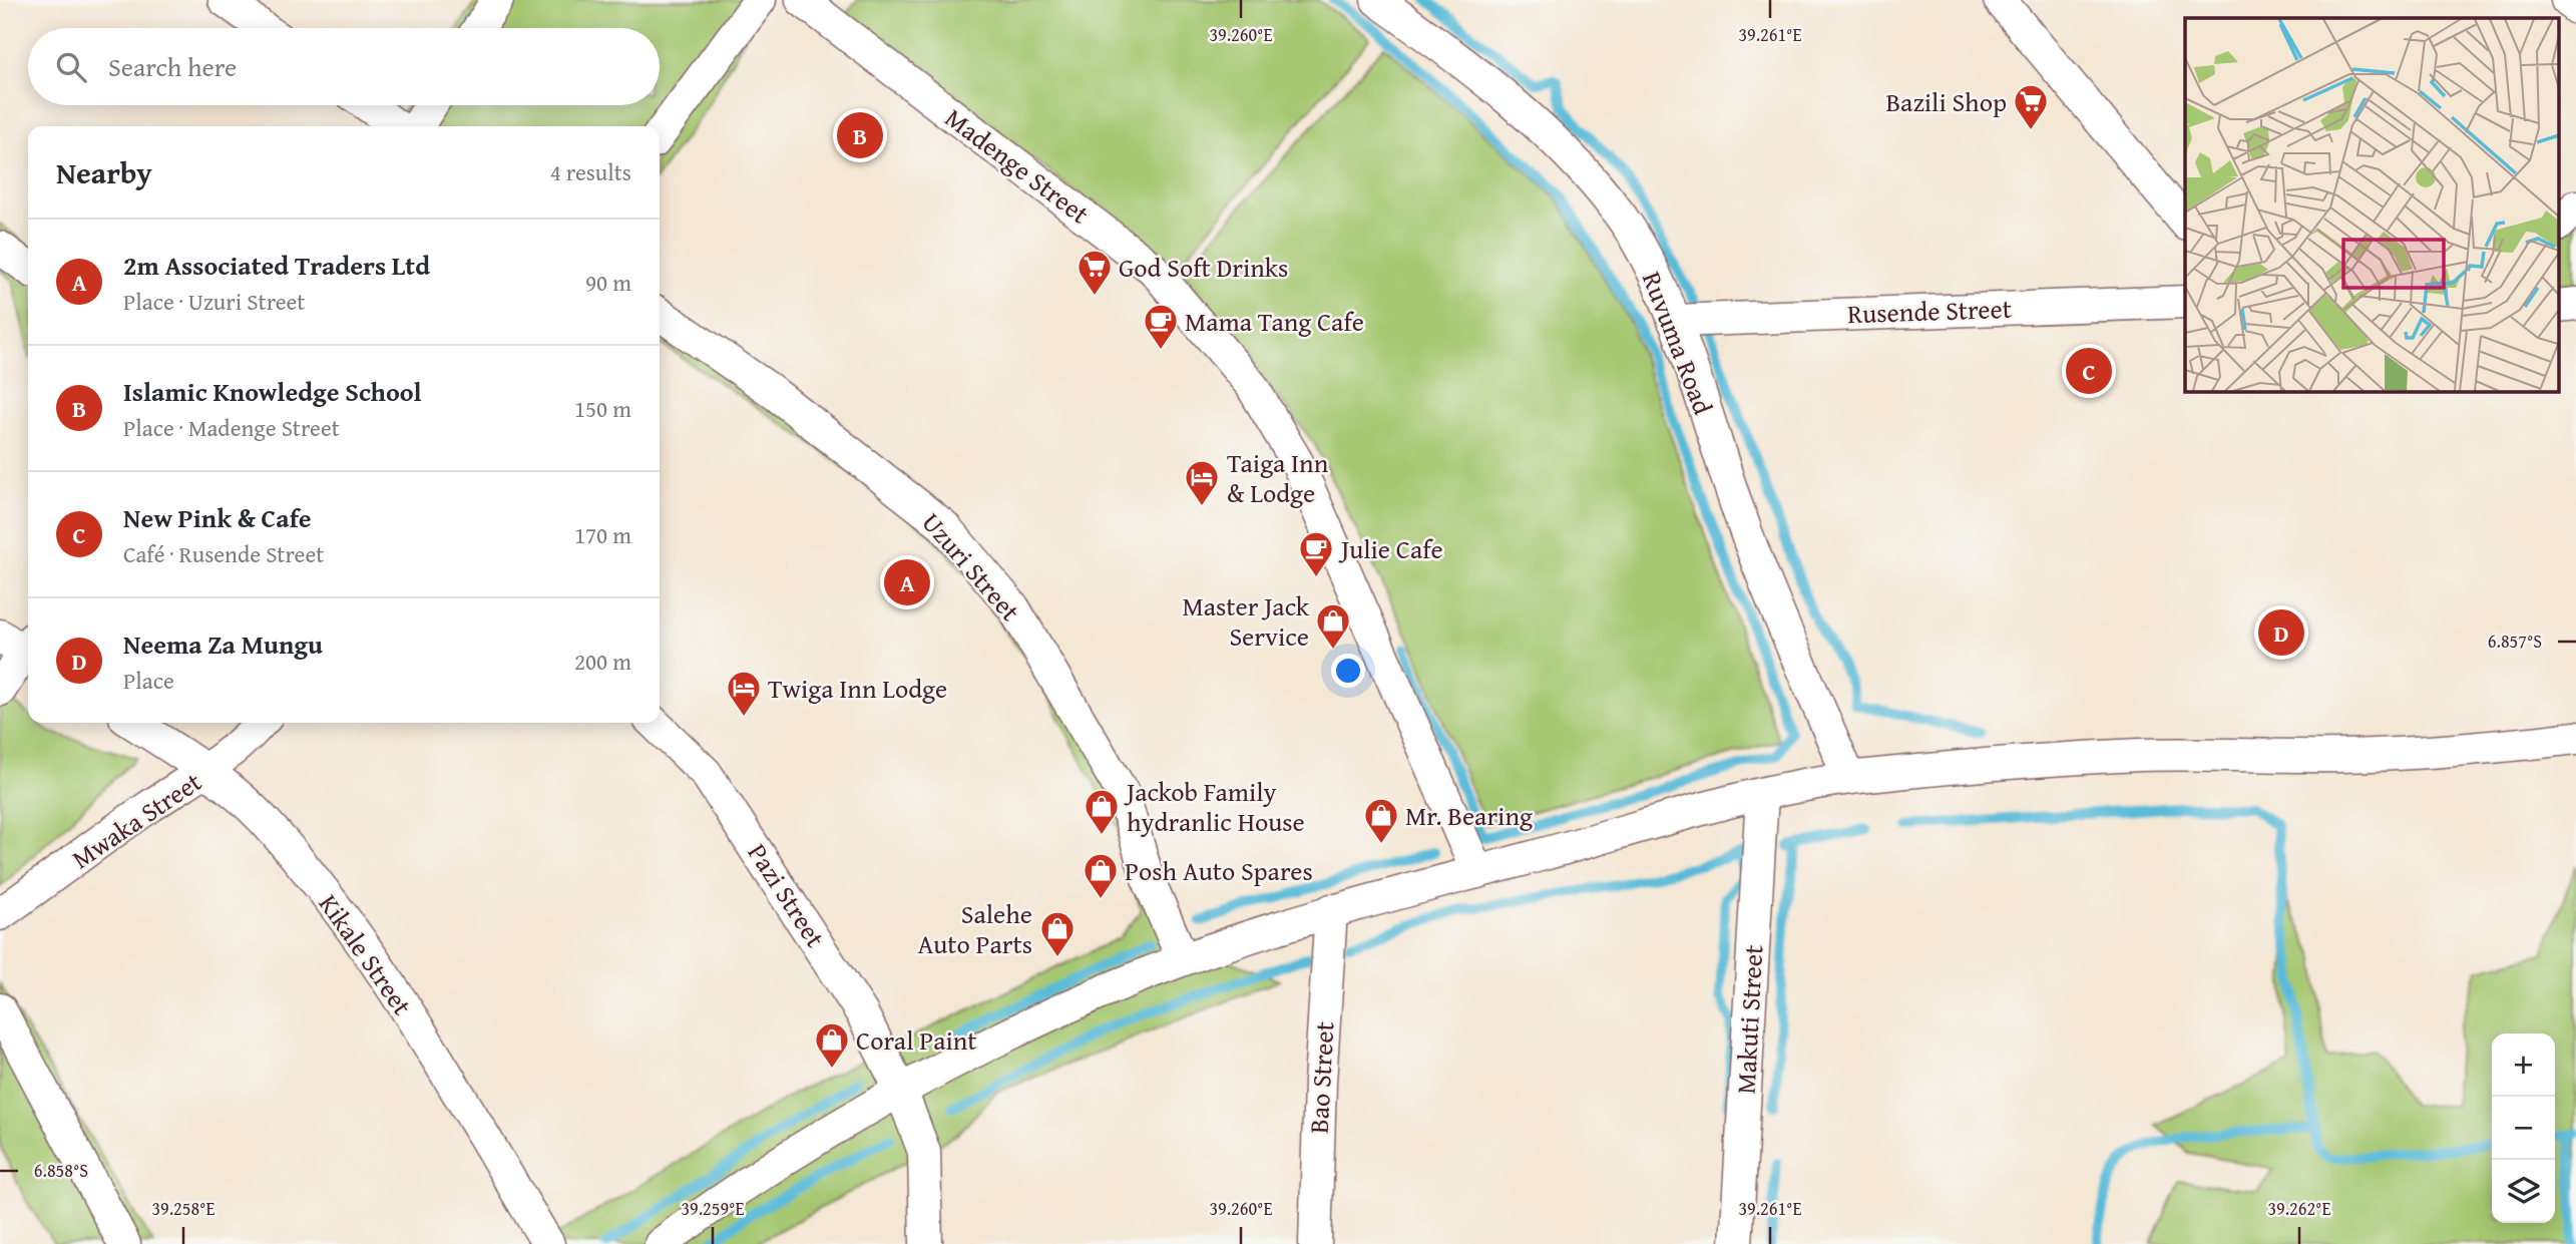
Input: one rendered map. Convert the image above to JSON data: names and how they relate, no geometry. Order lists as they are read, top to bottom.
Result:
{
  "streets": {
    "street": [
      "Madenge Street",
      "Rusende Street",
      "Ruvuma Road",
      "Uzuri Street",
      "Mwaka Street",
      "Pazi Street",
      "Kikale Street",
      "Makuti Street",
      "Bao Street"
    ]
  },
  "crossings": [
    ["Rusende Street", "Ruvuma Road"],
    ["Mwaka Street", "Kikale Street"]
  ],
  "places": {
    "supermarket": ["Bazili Shop", "God Soft Drinks"],
    "cafe": ["Mama Tang Cafe", "Julie Cafe"],
    "hotel": ["Taiga Inn & Lodge", "Twiga Inn Lodge"],
    "shop": [
      "Master Jack Service",
      "Jackob Family hydranlic House",
      "Mr. Bearing",
      "Posh Auto Spares",
      "Salehe Auto Parts",
      "Coral Paint"
    ]
  },
  "page": {
    "search": "Search here",
    "pins": [
      "B",
      "C",
      "A",
      "D"
    ],
    "heading": ["Nearby", "4 results"],
    "list": [
      {
        "mark": "A",
        "name": "2m Associated Traders Ltd",
        "note": "Place · Uzuri Street",
        "value": "90 m"
      },
      {
        "mark": "B",
        "name": "Islamic Knowledge School",
        "note": "Place · Madenge Street",
        "value": "150 m"
      },
      {
        "mark": "C",
        "name": "New Pink & Cafe",
        "note": "Café · Rusende Street",
        "value": "170 m"
      },
      {
        "mark": "D",
        "name": "Neema Za Mungu",
        "note": "Place",
        "value": "200 m"
      }
    ],
    "map_buttons": ["+", "−"]
  },
  "coordinates": [
    "39.260°E",
    "39.261°E",
    "6.857°S",
    "6.858°S",
    "39.258°E",
    "39.259°E",
    "39.262°E"
  ]
}
